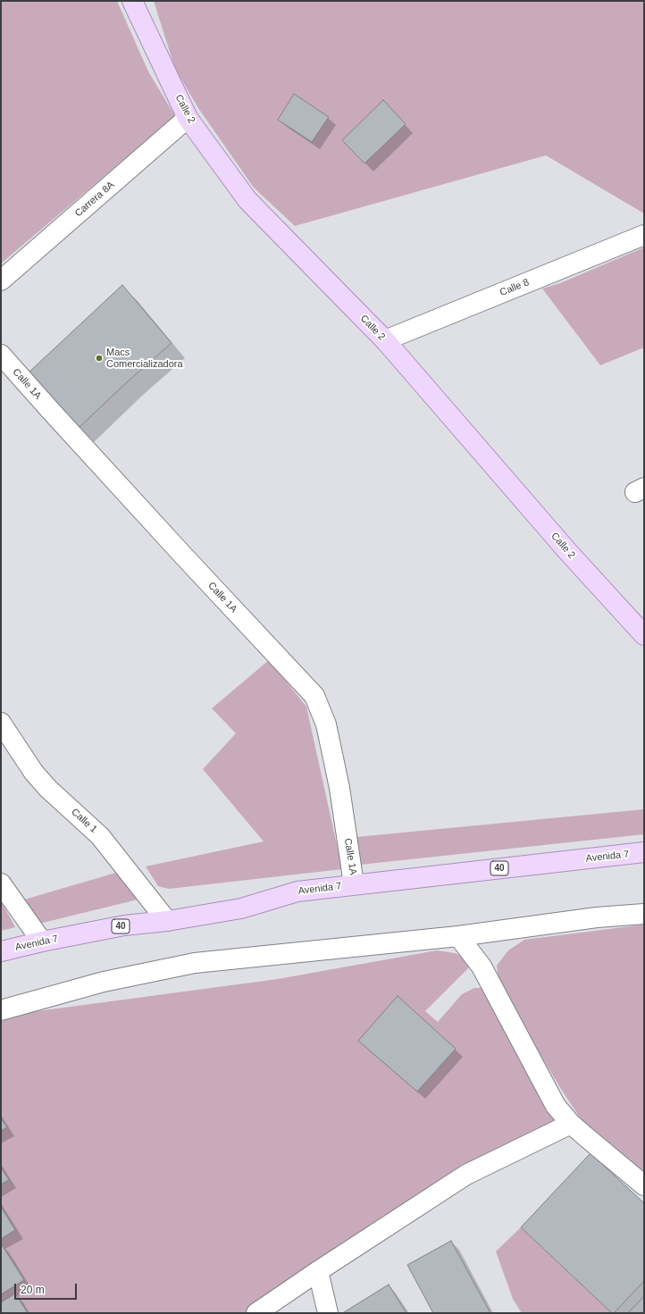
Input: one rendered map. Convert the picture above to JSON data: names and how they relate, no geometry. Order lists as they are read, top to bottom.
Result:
{
  "streets": {
    "main road": ["Calle 2", "Avenida 7", "40"],
    "street": [
      "Carrera 8A",
      "Calle 8",
      "Calle 1A",
      "Calle 1"
    ]
  },
  "crossings": [
    ["Calle 2", "Carrera 8A"],
    ["Calle 2", "Calle 8"],
    ["Calle 1A", "Avenida 7"],
    ["Calle 1", "Avenida 7"]
  ],
  "places": ["Macs Comercializadora"],
  "scale_bar": "20 m"
}
